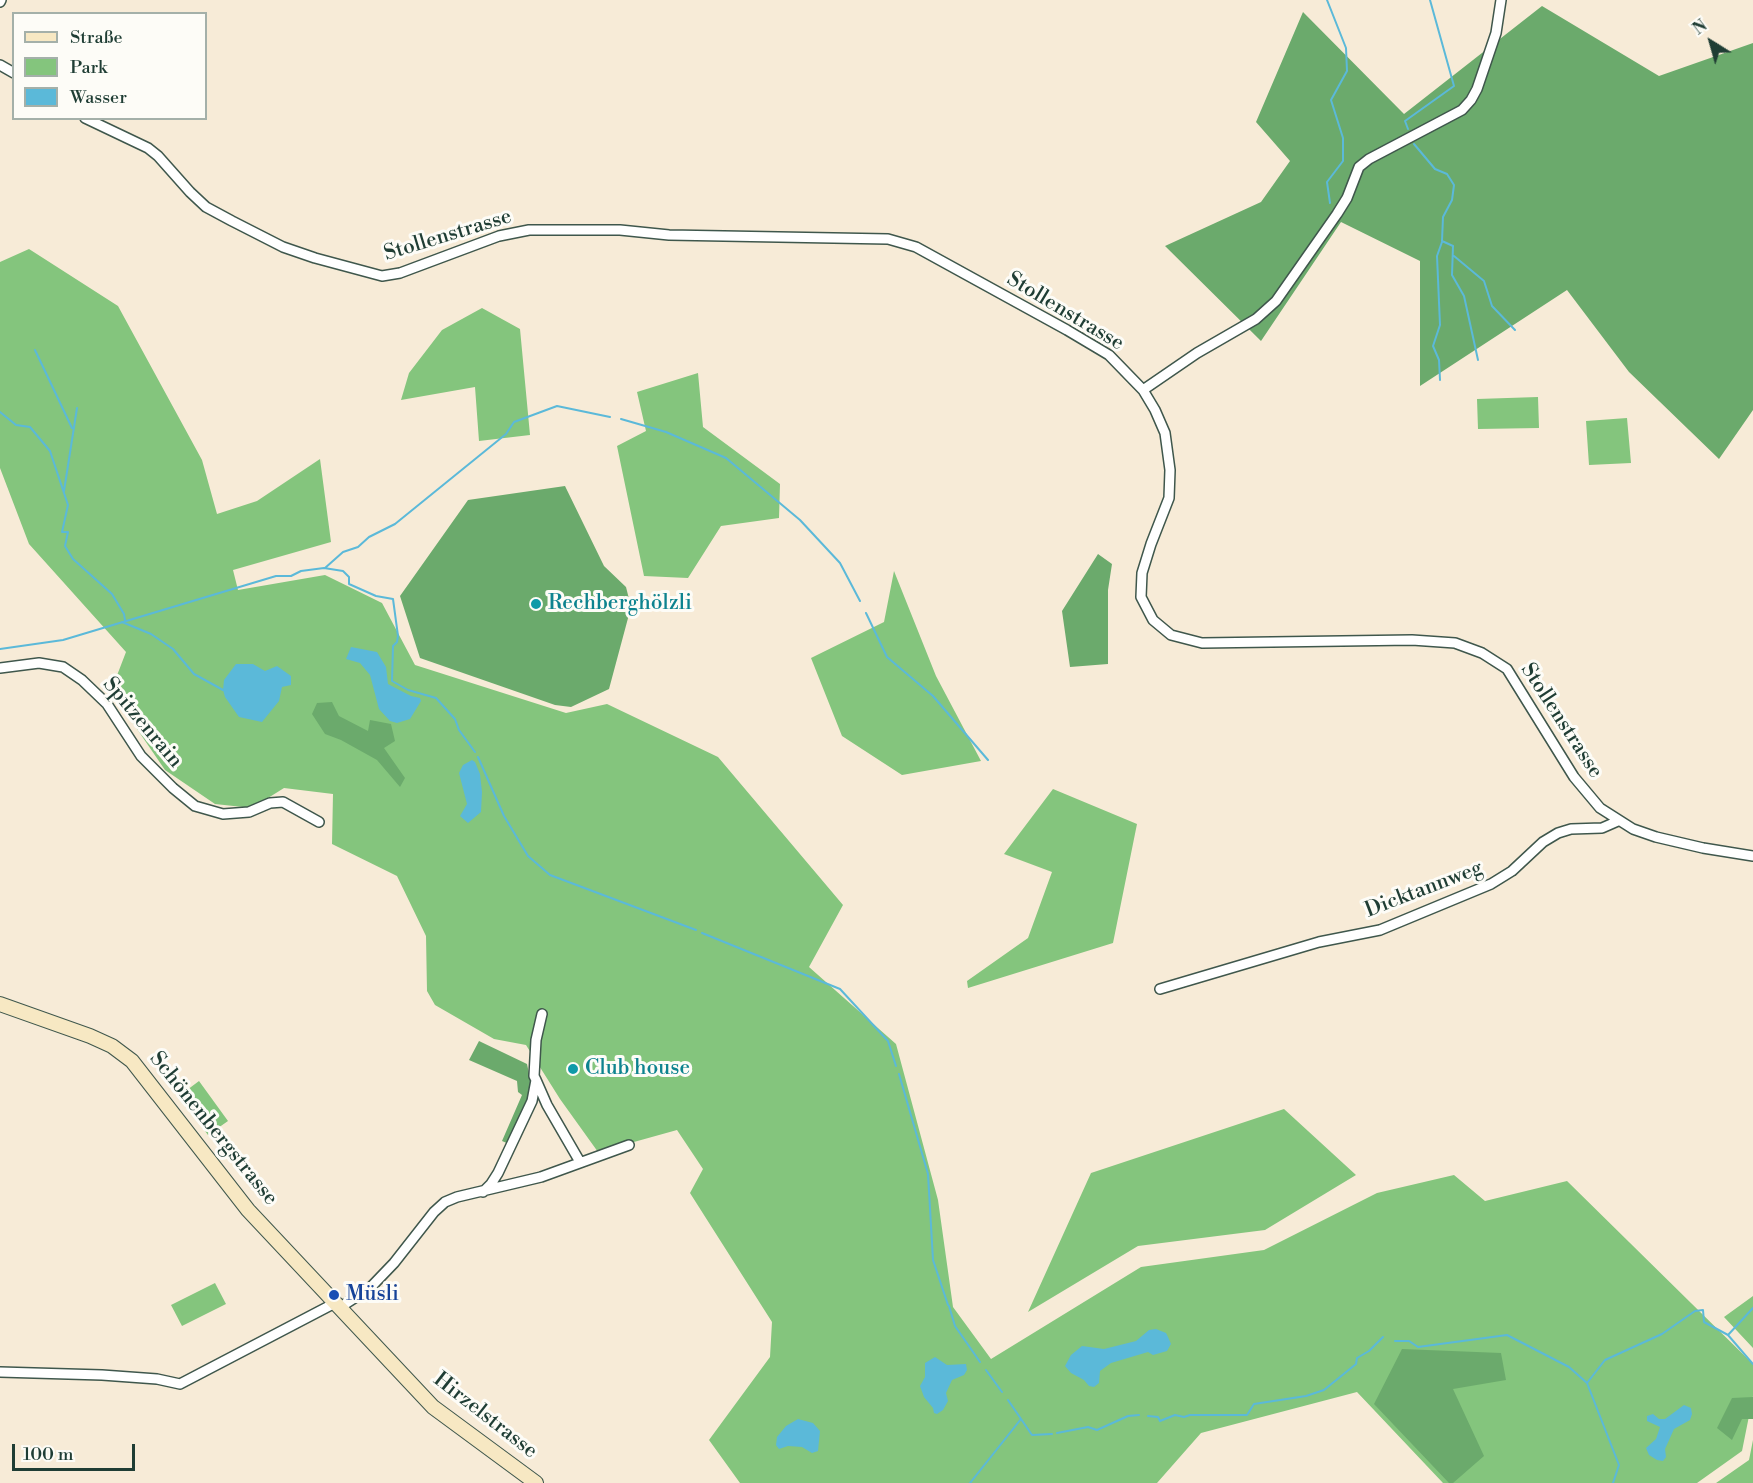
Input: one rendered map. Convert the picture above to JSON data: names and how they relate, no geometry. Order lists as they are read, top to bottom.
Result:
{
  "streets": {
    "street": [
      "Stollenstrasse",
      "Spitzenrain",
      "Dicktannweg",
      "Schönenbergstrasse",
      "Hirzelstrasse"
    ]
  },
  "crossings": [
    ["Stollenstrasse", "Dicktannweg"],
    ["Schönenbergstrasse", "Hirzelstrasse"]
  ],
  "places": ["Rechberghölzli", "Club house", "Müsli"],
  "legend": ["Straße", "Park", "Wasser"],
  "scale_bar": "100 m",
  "north": "top left"
}
